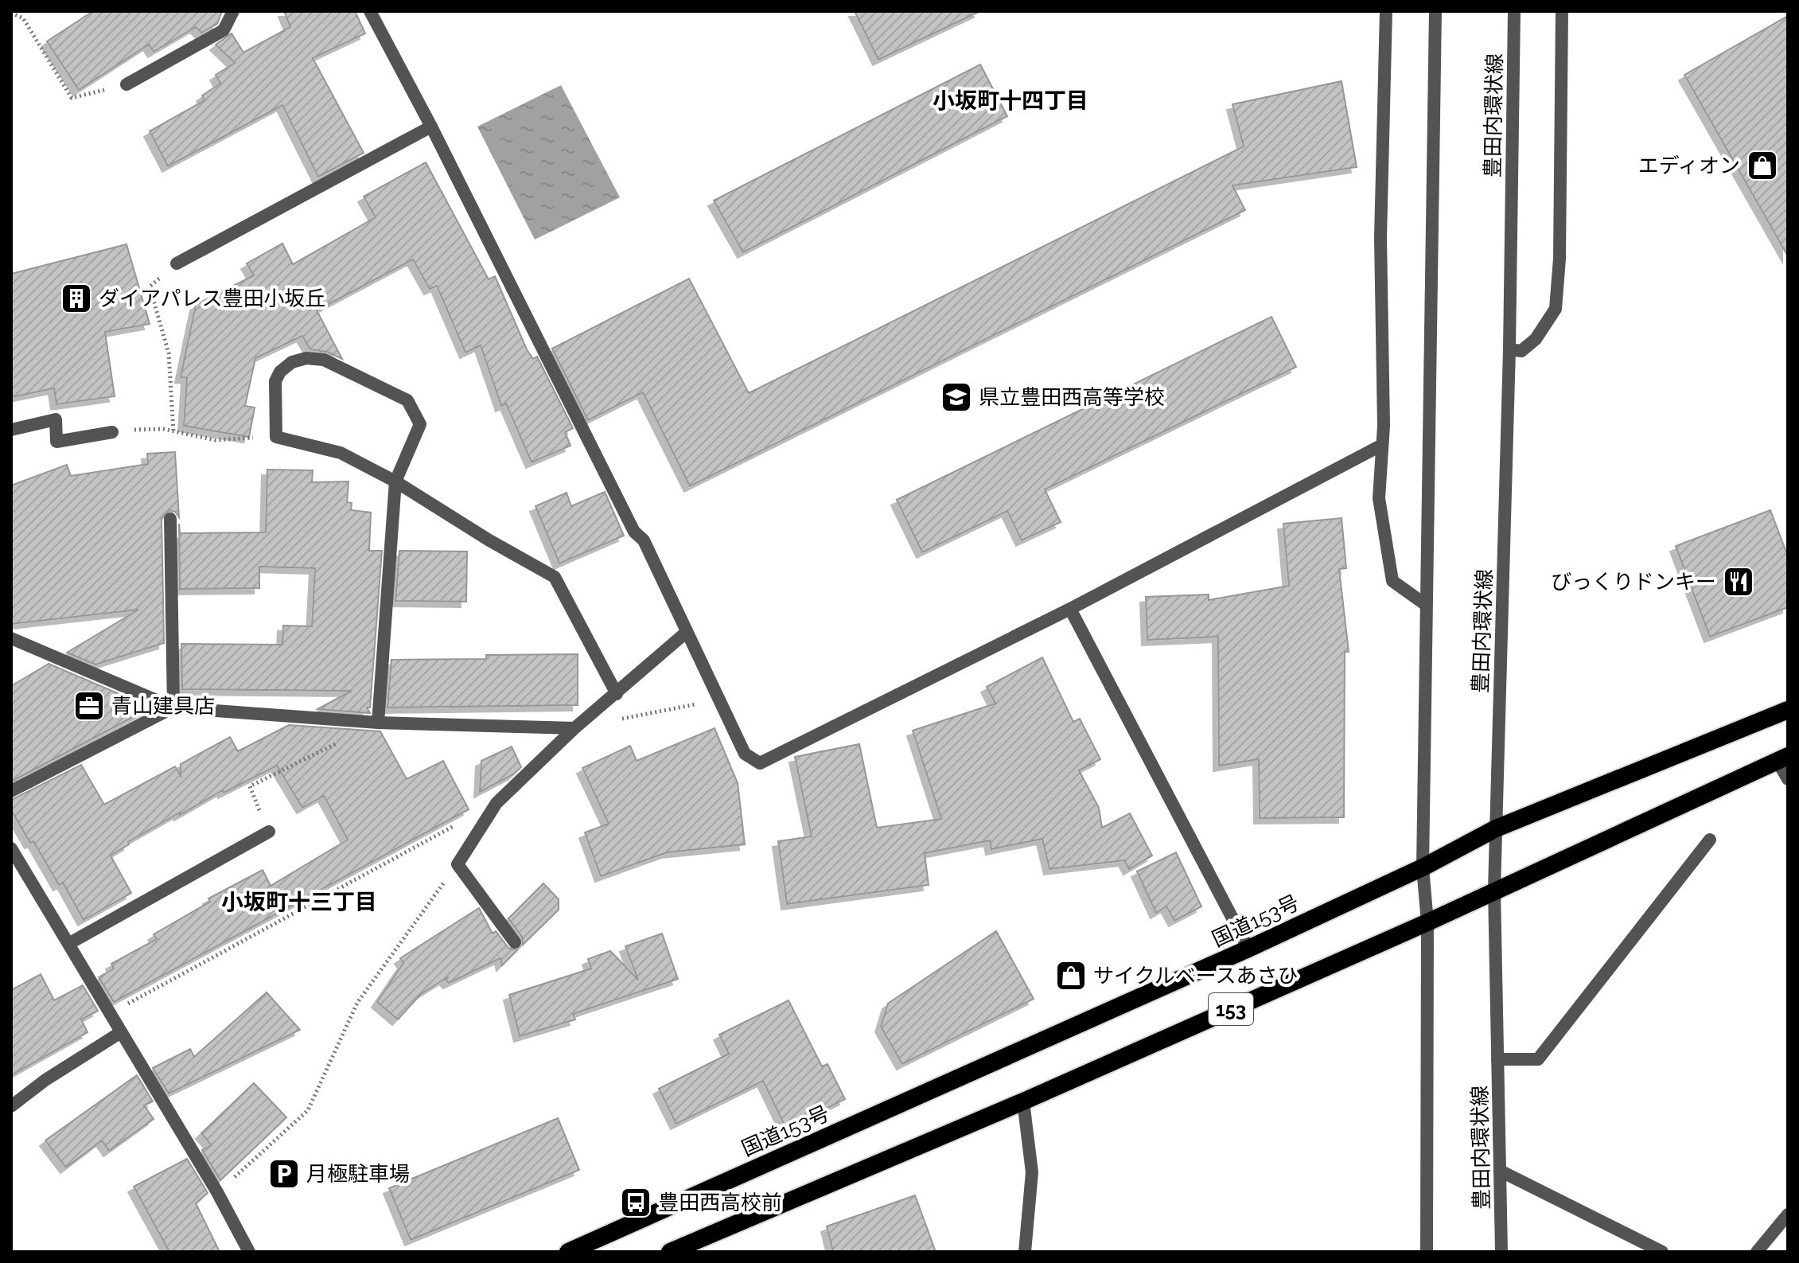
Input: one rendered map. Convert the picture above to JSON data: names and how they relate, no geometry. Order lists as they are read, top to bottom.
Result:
{
  "streets": {
    "highway": ["国道153号", "153"],
    "street": ["豊田内環状線"]
  },
  "crossings": [
    ["豊田内環状線", "国道153号"],
    ["豊田内環状線", "153"]
  ],
  "districts": ["小坂町十四丁目", "小坂町十三丁目"],
  "places": {
    "shop": ["エディオン", "サイクルベースあさひ"],
    "building": ["ダイアパレス豊田小坂丘"],
    "school or university": ["県立豊田西高等学校"],
    "restaurant": ["びっくりドンキー"],
    "office": ["青山建具店"],
    "parking": ["月極駐車場"],
    "bus stop": ["豊田西高校前"]
  }
}
